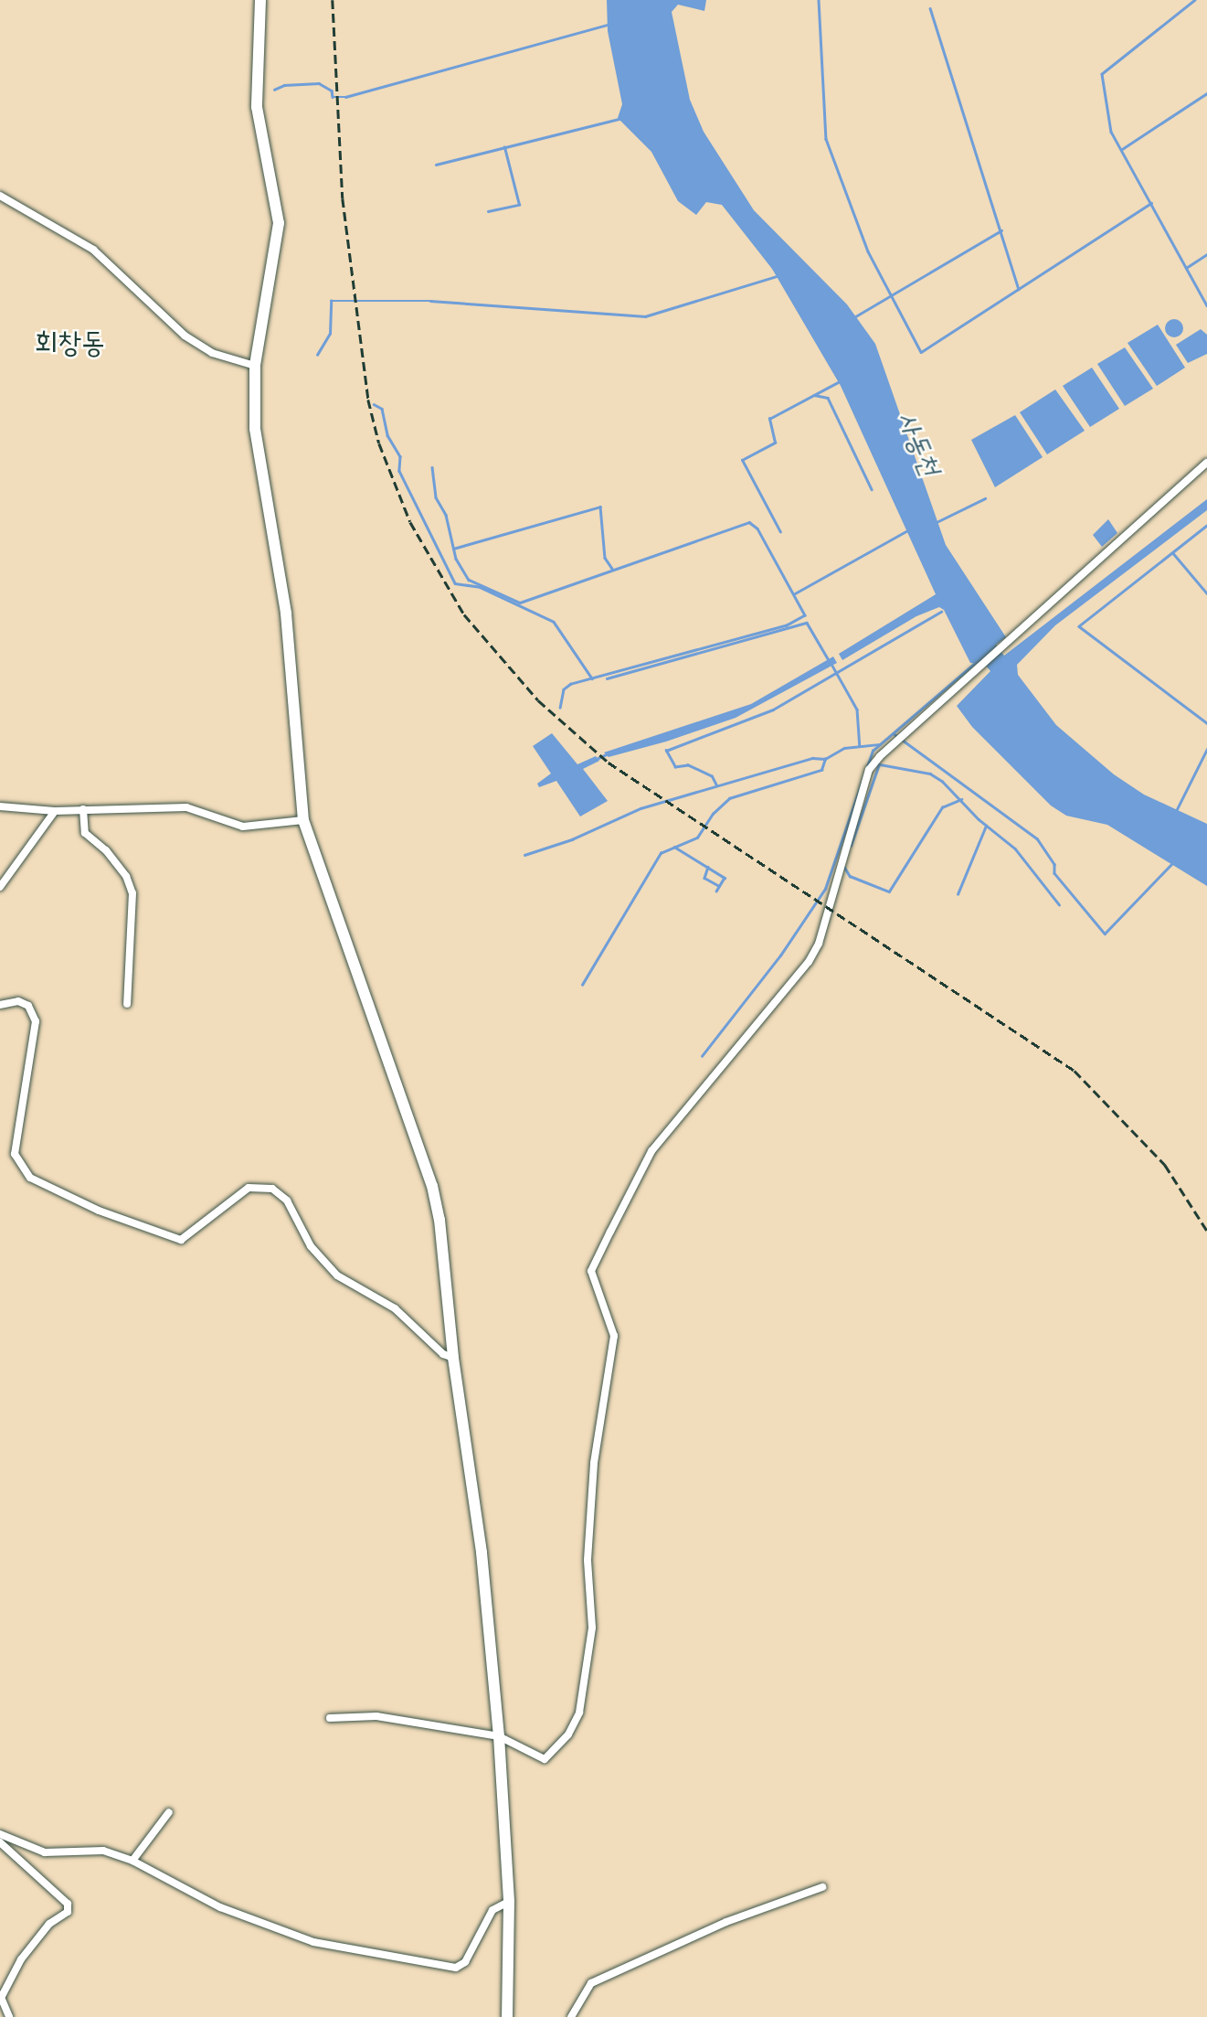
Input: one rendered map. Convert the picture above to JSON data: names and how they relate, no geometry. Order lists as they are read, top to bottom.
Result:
{
  "districts": ["회창동"],
  "water": ["사동천"]
}
